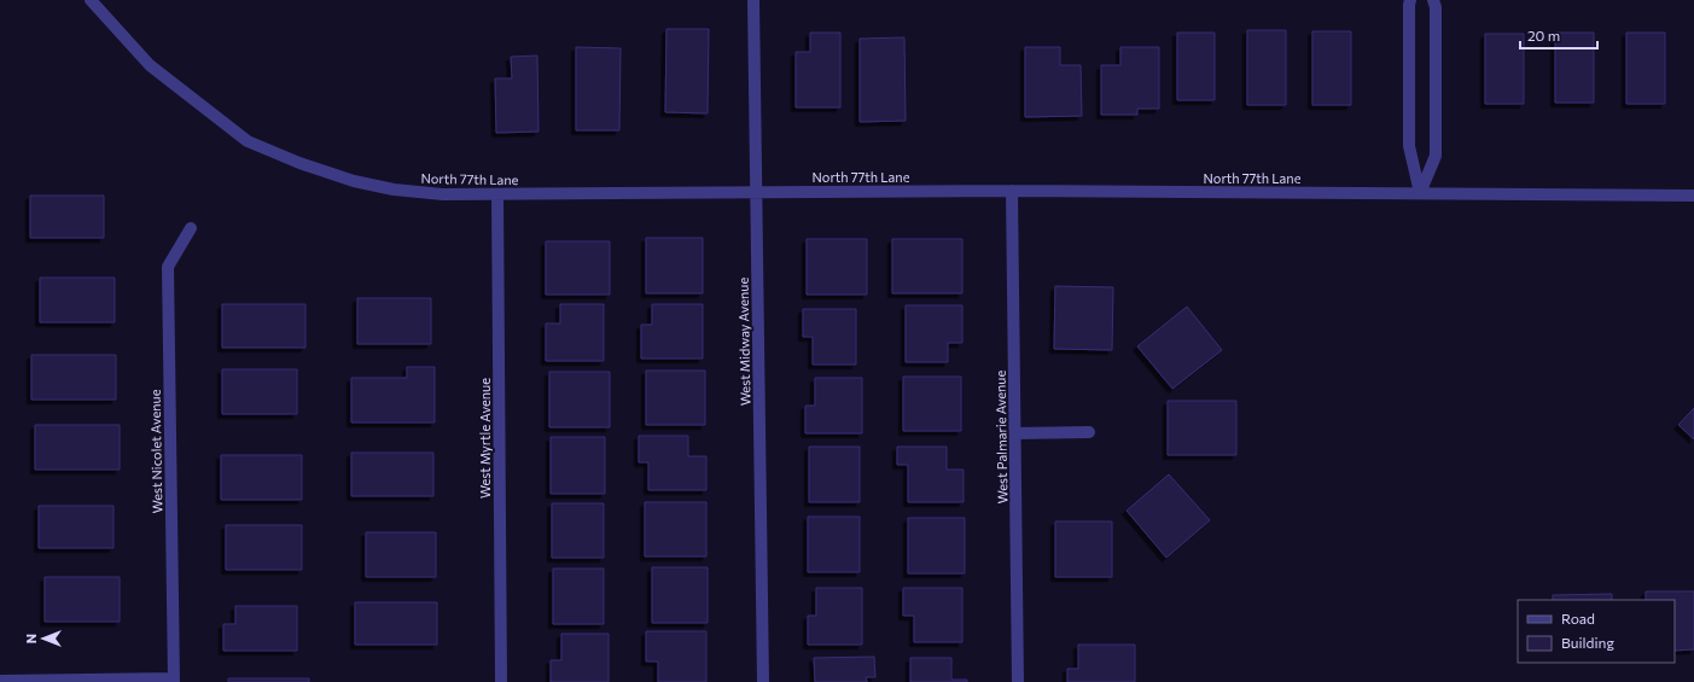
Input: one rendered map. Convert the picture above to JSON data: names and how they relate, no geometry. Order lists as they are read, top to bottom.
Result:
{
  "streets": {
    "street": [
      "North 77th Lane",
      "West Midway Avenue",
      "West Palmarie Avenue",
      "West Myrtle Avenue",
      "West Nicolet Avenue"
    ]
  },
  "crossings": [
    ["North 77th Lane", "West Midway Avenue"],
    ["North 77th Lane", "West Palmarie Avenue"],
    ["North 77th Lane", "West Myrtle Avenue"]
  ],
  "legend": ["Road", "Building"],
  "scale_bar": "20 m",
  "north": "left"
}
